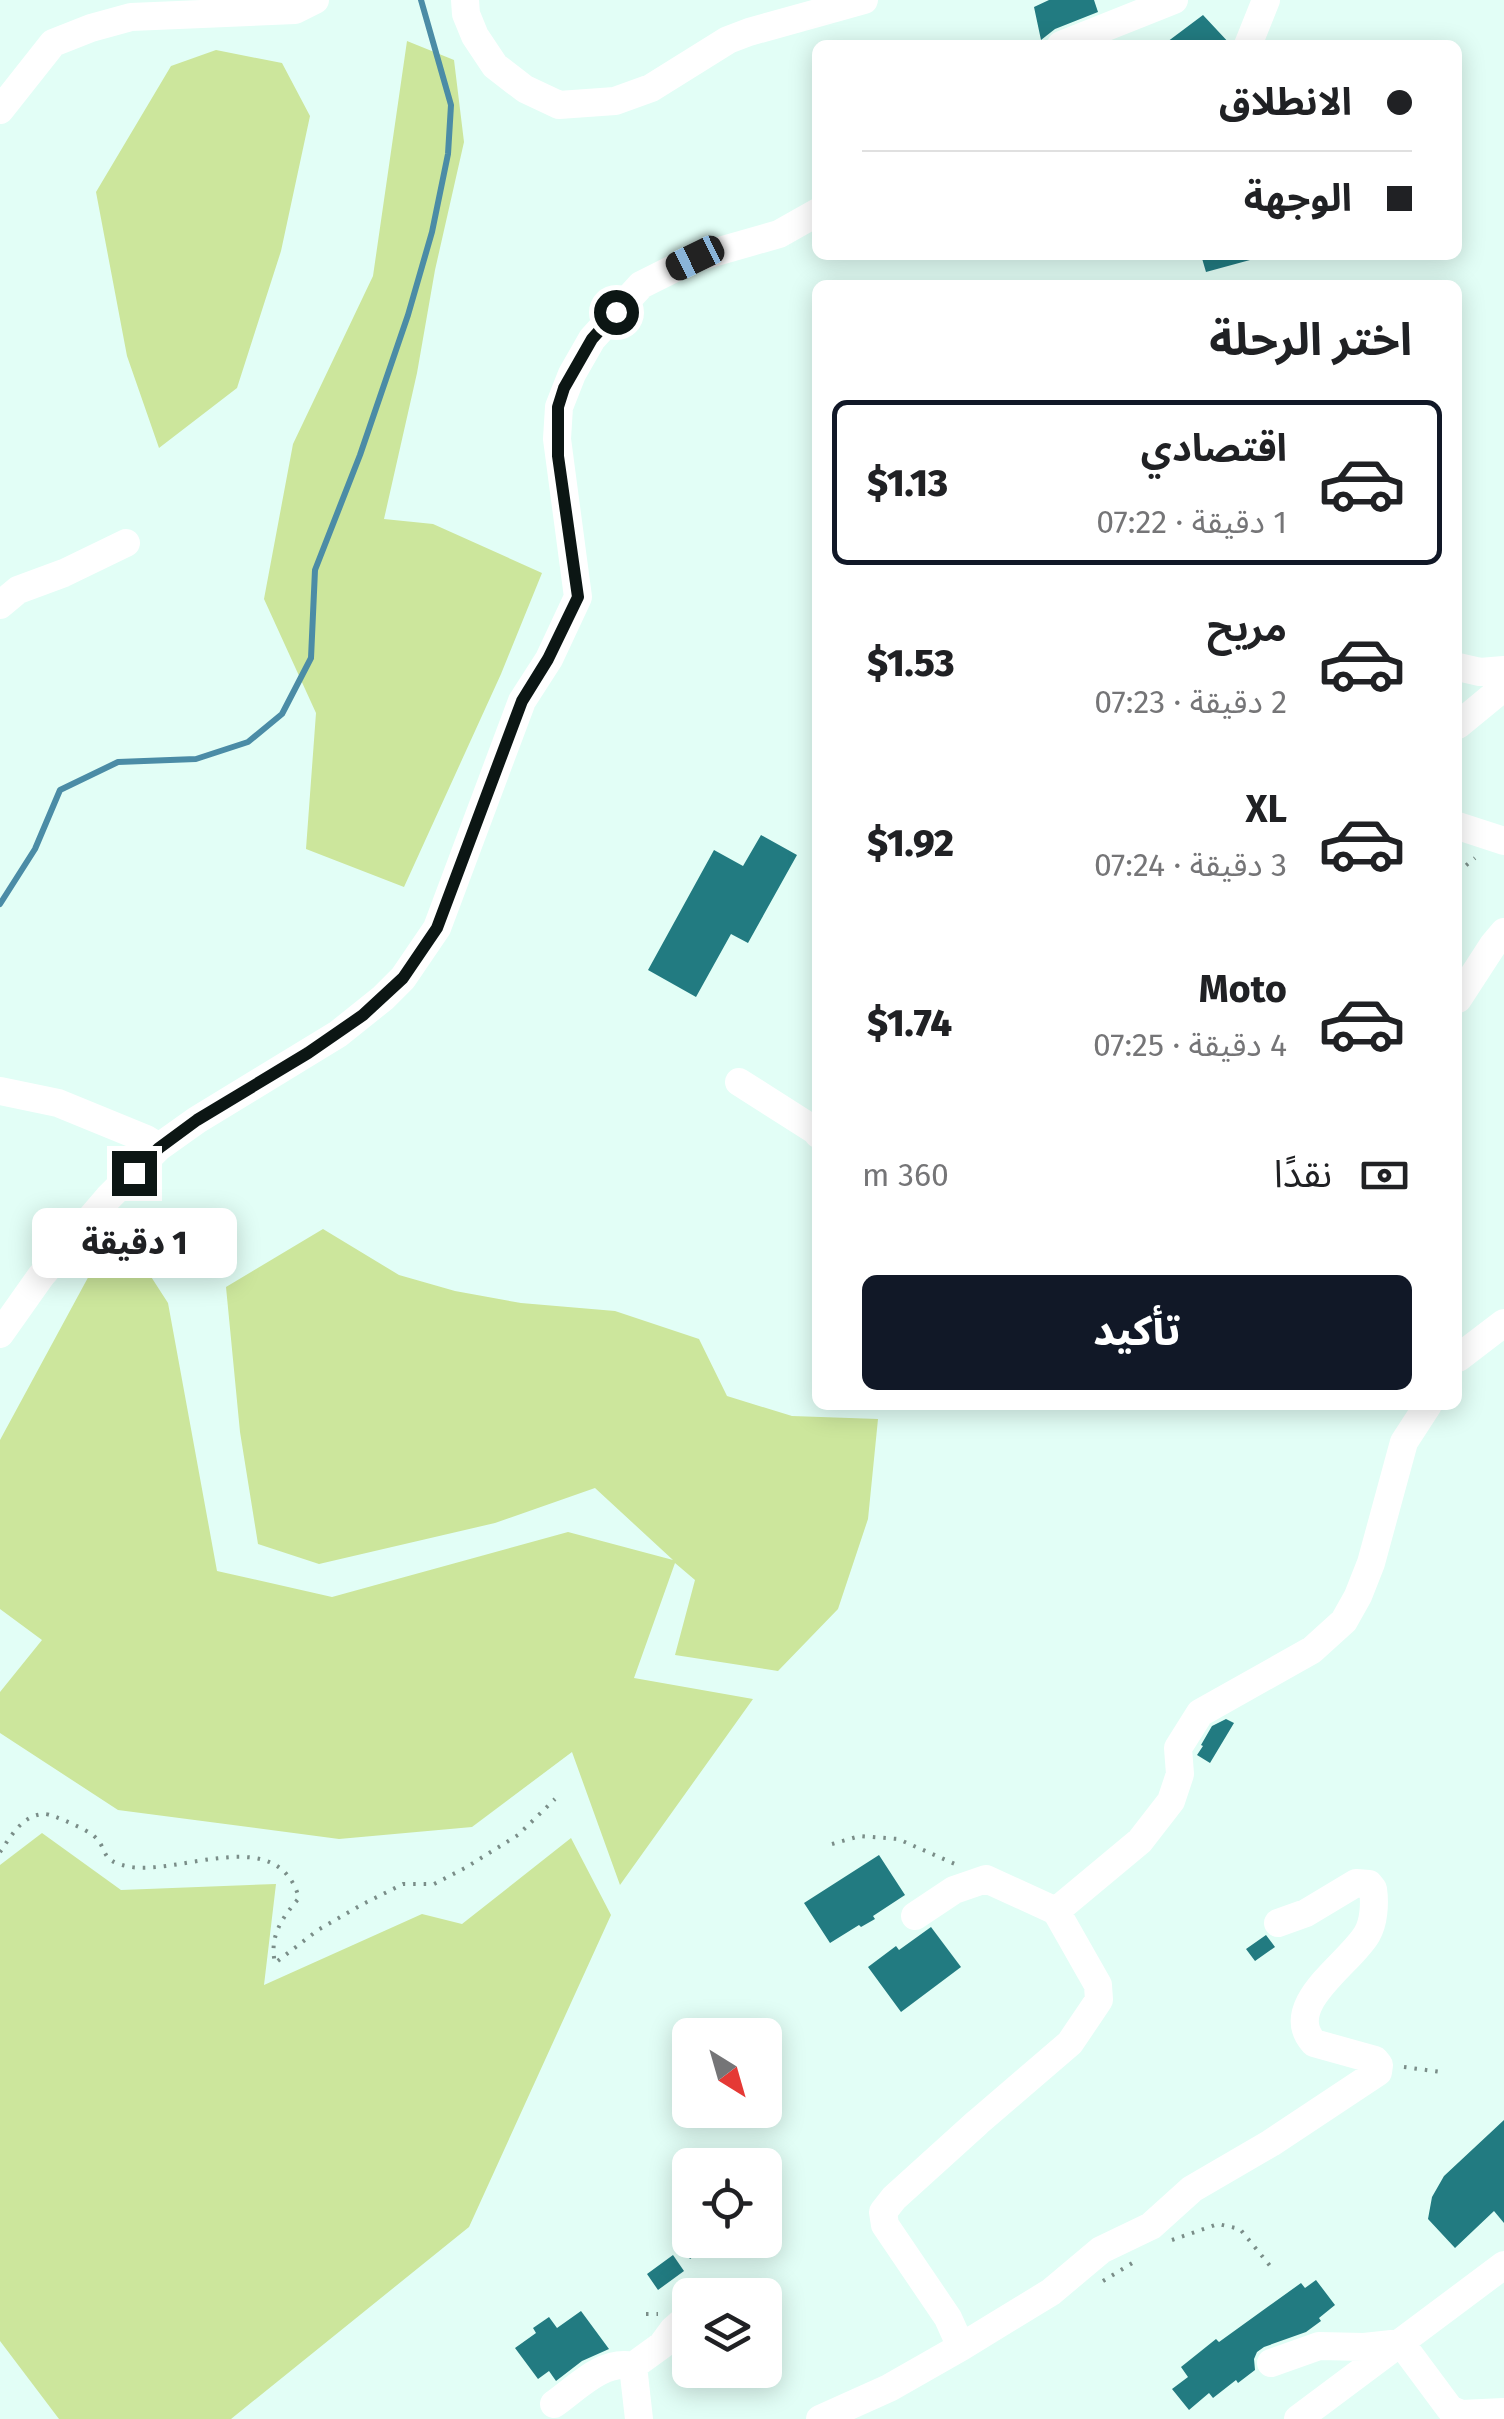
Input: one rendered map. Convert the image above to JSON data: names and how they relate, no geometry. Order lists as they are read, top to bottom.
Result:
{
  "north": "bottom right",
  "page": {
    "banner": ["الانطلاق", "الوجهة"],
    "heading": "اختر الرحلة",
    "list": [
      {
        "name": "اقتصادي",
        "note": "1 دقيقة · 07:22",
        "value": "$1.13"
      },
      {
        "name": "مريح",
        "note": "2 دقيقة · 07:23",
        "value": "$1.53"
      },
      {
        "name": "XL",
        "note": "3 دقيقة · 07:24",
        "value": "$1.92"
      },
      {
        "name": "Moto",
        "note": "4 دقيقة · 07:25",
        "value": "$1.74"
      }
    ],
    "pay": ["نقدًا", "360 m"],
    "bubble": "1 دقيقة",
    "buttons": "تأكيد"
  }
}
